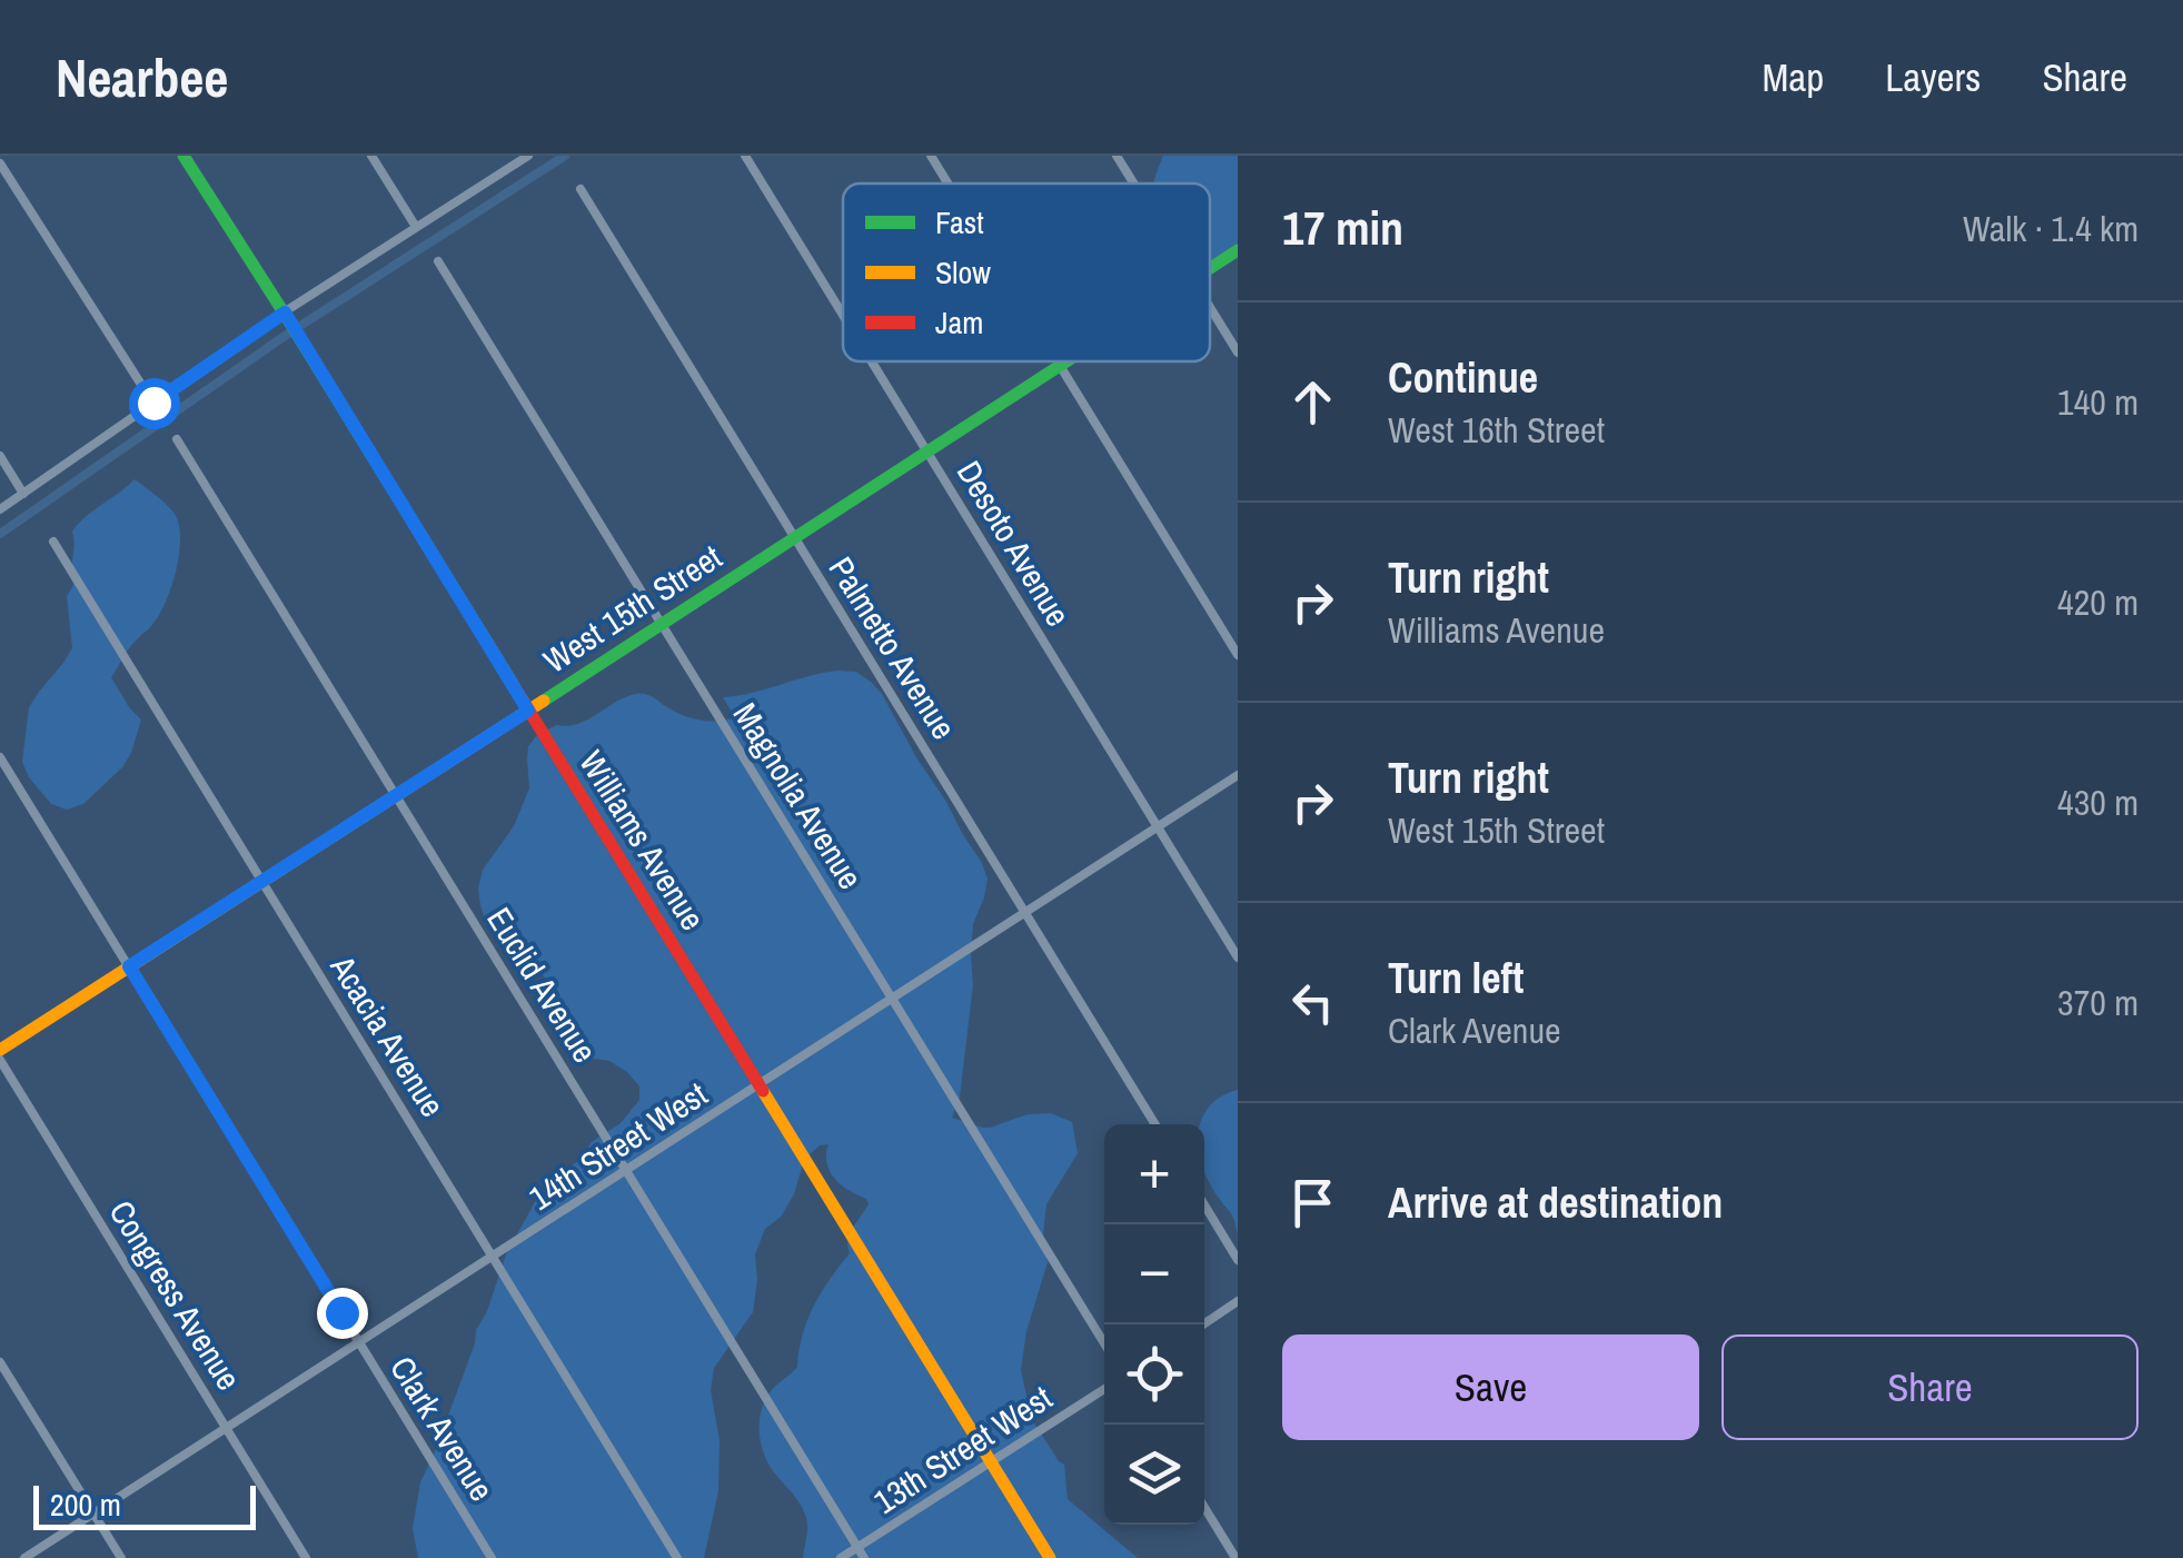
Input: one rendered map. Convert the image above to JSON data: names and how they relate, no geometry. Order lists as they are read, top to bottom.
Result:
{
  "streets": {
    "street": [
      "Desoto Avenue",
      "West 15th Street",
      "Palmetto Avenue",
      "Magnolia Avenue",
      "Williams Avenue",
      "Euclid Avenue",
      "Acacia Avenue",
      "14th Street West",
      "Congress Avenue",
      "Clark Avenue",
      "13th Street West"
    ]
  },
  "crossings": [
    ["Desoto Avenue", "West 15th Street"],
    ["Desoto Avenue", "14th Street West"],
    ["West 15th Street", "Palmetto Avenue"],
    ["West 15th Street", "Magnolia Avenue"],
    ["West 15th Street", "Williams Avenue"],
    ["West 15th Street", "Euclid Avenue"],
    ["West 15th Street", "Acacia Avenue"],
    ["West 15th Street", "Clark Avenue"],
    ["Palmetto Avenue", "14th Street West"],
    ["Magnolia Avenue", "14th Street West"],
    ["Williams Avenue", "14th Street West"],
    ["Williams Avenue", "13th Street West"],
    ["Euclid Avenue", "14th Street West"],
    ["Euclid Avenue", "13th Street West"],
    ["Acacia Avenue", "14th Street West"],
    ["14th Street West", "Congress Avenue"],
    ["14th Street West", "Clark Avenue"]
  ],
  "legend": ["Fast", "Slow", "Jam"],
  "scale_bar": "200 m",
  "page": {
    "header": "Nearbee",
    "nav": ["Map", "Layers", "Share"],
    "heading": ["17 min", "Walk · 1.4 km"],
    "list": [
      ["Continue", "West 16th Street", "140 m"],
      ["Turn right", "Williams Avenue", "420 m"],
      ["Turn right", "West 15th Street", "430 m"],
      ["Turn left", "Clark Avenue", "370 m"],
      "Arrive at destination"
    ],
    "map_buttons": ["+", "−"],
    "buttons": ["Save", "Share"],
    "scale": "200 m"
  }
}
